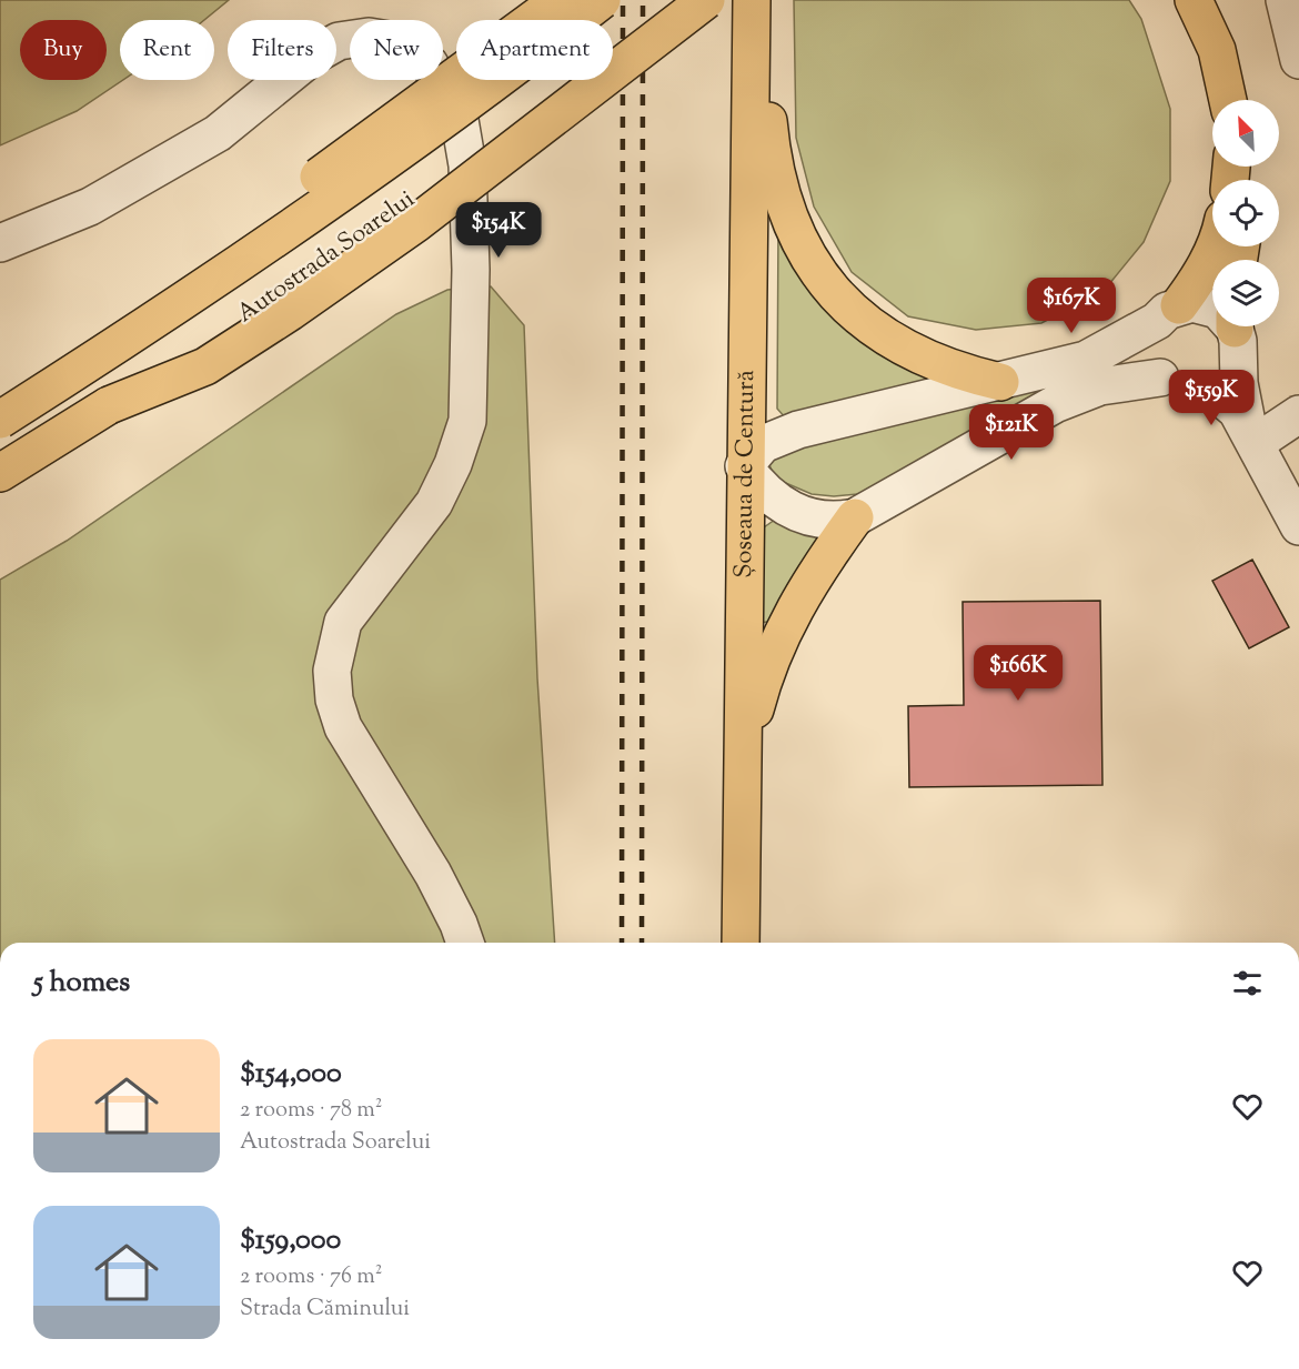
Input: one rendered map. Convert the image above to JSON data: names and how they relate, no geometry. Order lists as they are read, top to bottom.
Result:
{
  "streets": {
    "main road": ["Autostrada Soarelui", "Șoseaua de Centură"]
  },
  "north": "top left",
  "page": {
    "chip": [
      "Buy",
      "Rent",
      "Filters",
      "New",
      "Apartment"
    ],
    "price": [
      "$154K",
      "$167K",
      "$159K",
      "$121K",
      "$166K"
    ],
    "heading": "5 homes",
    "list": [
      {
        "name": "$154,000",
        "note": "2 rooms · 78 m² · Autostrada Soarelui"
      },
      {
        "name": "$159,000",
        "note": "2 rooms · 76 m² · Strada Căminului"
      }
    ]
  }
}
